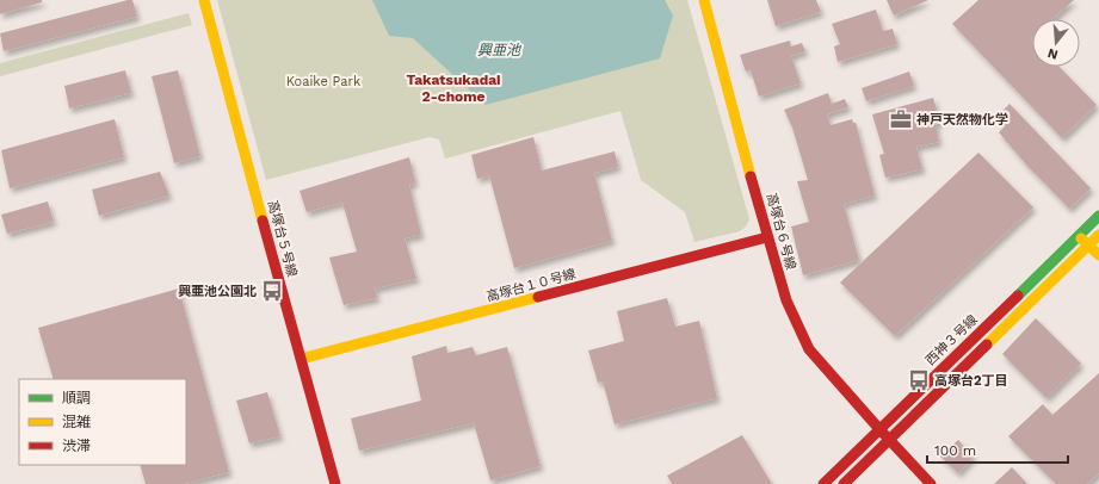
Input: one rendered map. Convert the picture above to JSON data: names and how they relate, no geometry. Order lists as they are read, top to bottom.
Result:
{
  "streets": {
    "street": [
      "高塚台６号線",
      "高塚台５号線",
      "高塚台１０号線",
      "西神３号線"
    ]
  },
  "crossings": [
    ["高塚台６号線", "高塚台１０号線"],
    ["高塚台６号線", "西神３号線"],
    ["高塚台５号線", "高塚台１０号線"]
  ],
  "districts": ["Takatsukadai 2-chome"],
  "water": ["興亜池"],
  "parks": ["Koaike Park"],
  "places": {
    "office": ["神戸天然物化学"],
    "bus stop": ["興亜池公園北", "高塚台2丁目"]
  },
  "legend": ["順調", "混雑", "渋滞"],
  "scale_bar": "100 m",
  "north": "bottom"
}
